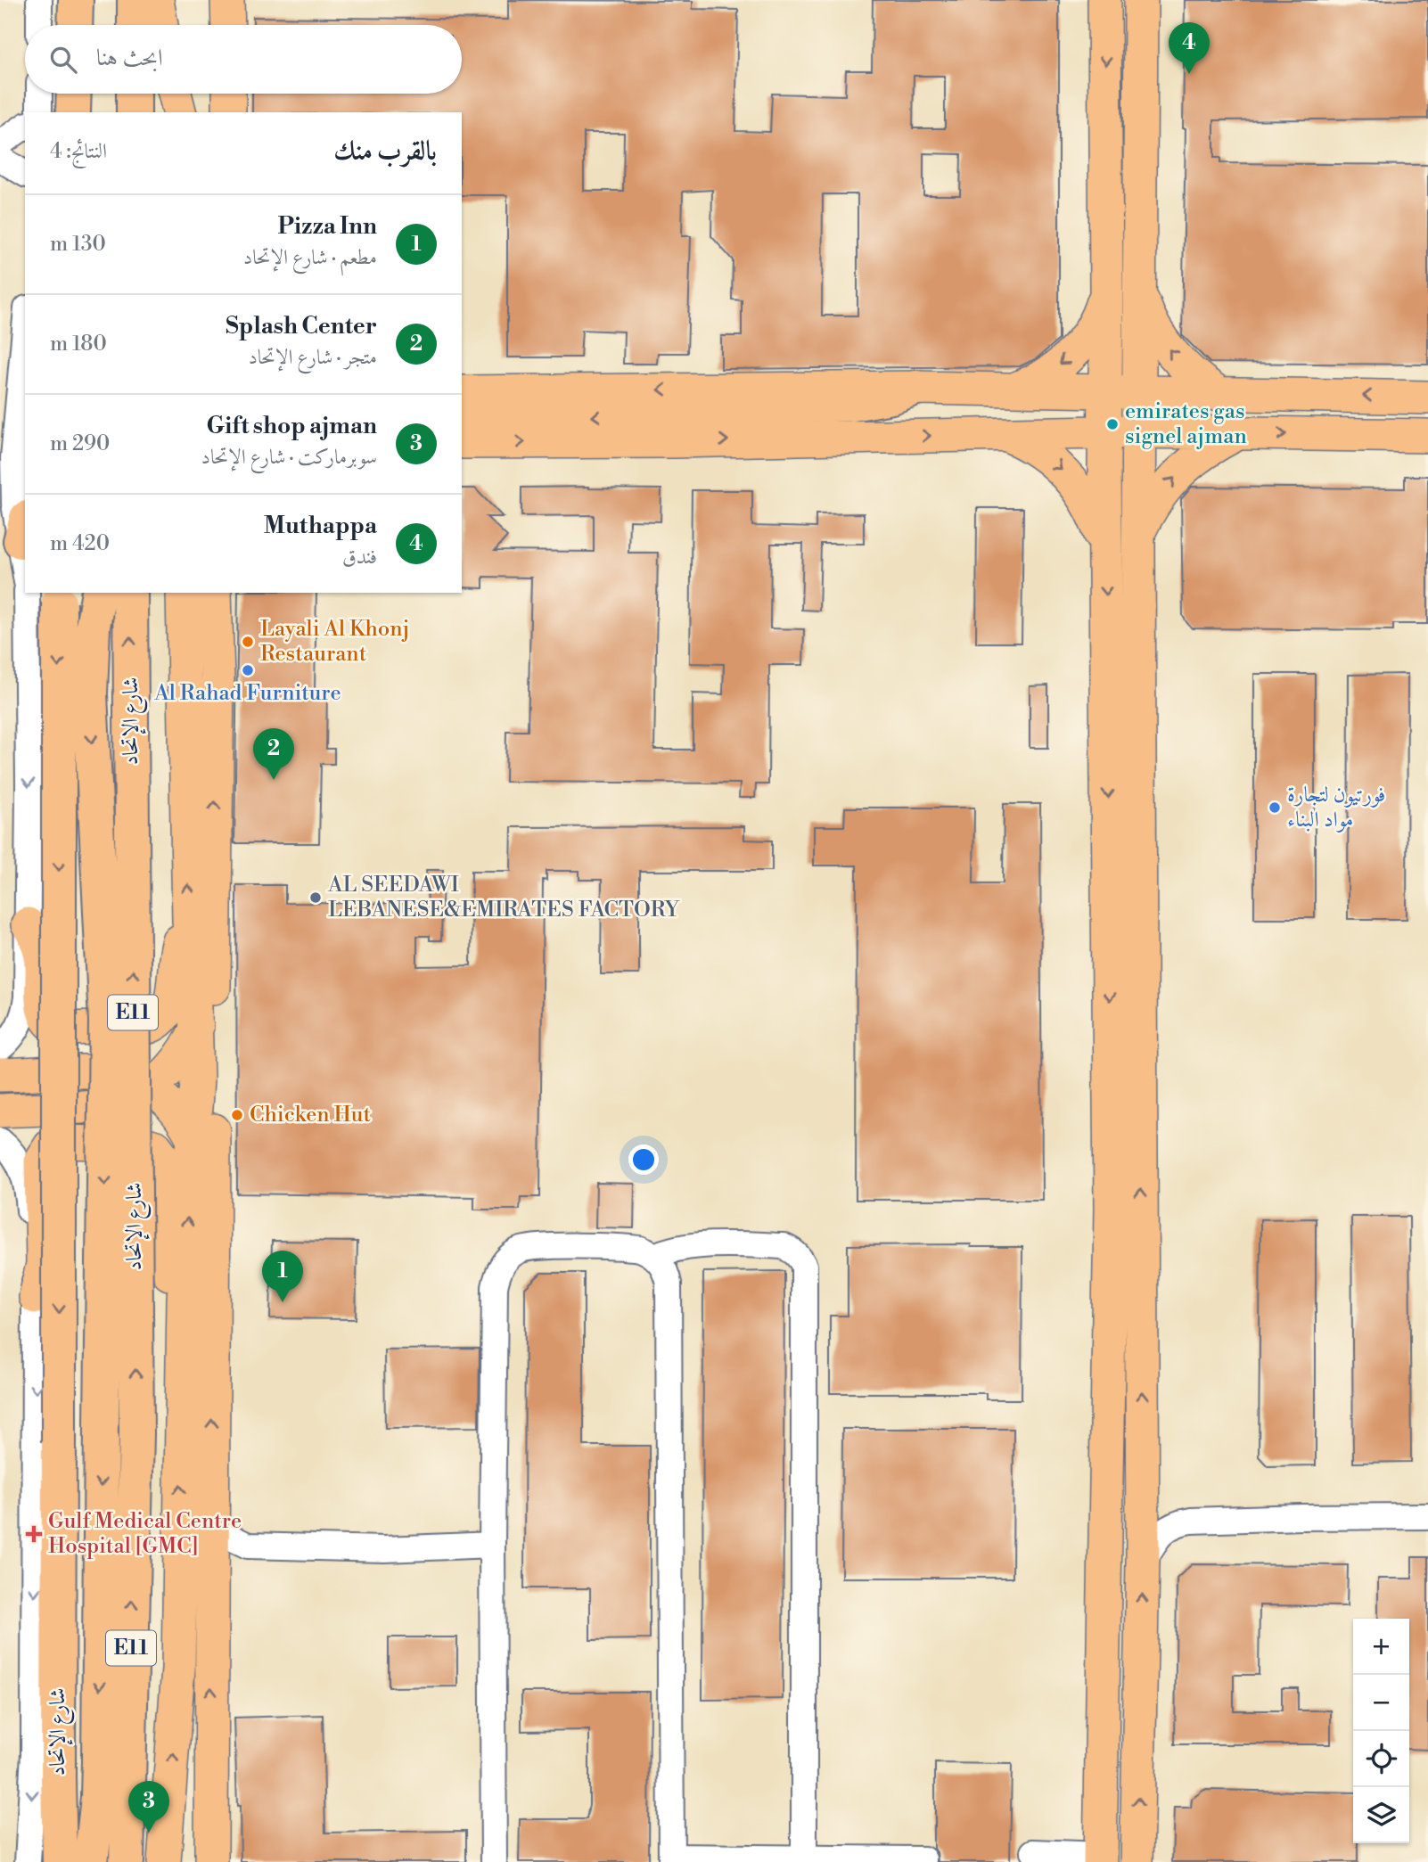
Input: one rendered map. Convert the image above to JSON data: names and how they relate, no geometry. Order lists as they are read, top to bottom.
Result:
{
  "streets": {
    "highway": ["شارع الإتحاد", "E11"]
  },
  "places": {
    "other": [
      "emirates gas signel ajman",
      "Layali Al Khonj Restaurant",
      "Al Rahad Furniture",
      "فورتيون لتجارة مواد البناء",
      "AL SEEDAWI LEBANESE&EMIRATES FACTORY",
      "Chicken Hut"
    ],
    "health": ["Gulf Medical Centre Hospital [GMC]"]
  },
  "page": {
    "pins": [
      "4",
      "2",
      "1",
      "3"
    ],
    "search": "ابحث هنا",
    "heading": ["بالقرب منك", "النتائج: 4"],
    "list": [
      {
        "mark": "1",
        "name": "Pizza Inn",
        "note": "مطعم · شارع الإتحاد",
        "value": "130 m"
      },
      {
        "mark": "2",
        "name": "Splash Center",
        "note": "متجر · شارع الإتحاد",
        "value": "180 m"
      },
      {
        "mark": "3",
        "name": "Gift shop ajman",
        "note": "سوبرماركت · شارع الإتحاد",
        "value": "290 m"
      },
      {
        "mark": "4",
        "name": "Muthappa",
        "note": "فندق",
        "value": "420 m"
      }
    ],
    "map_buttons": ["+", "−"]
  }
}
